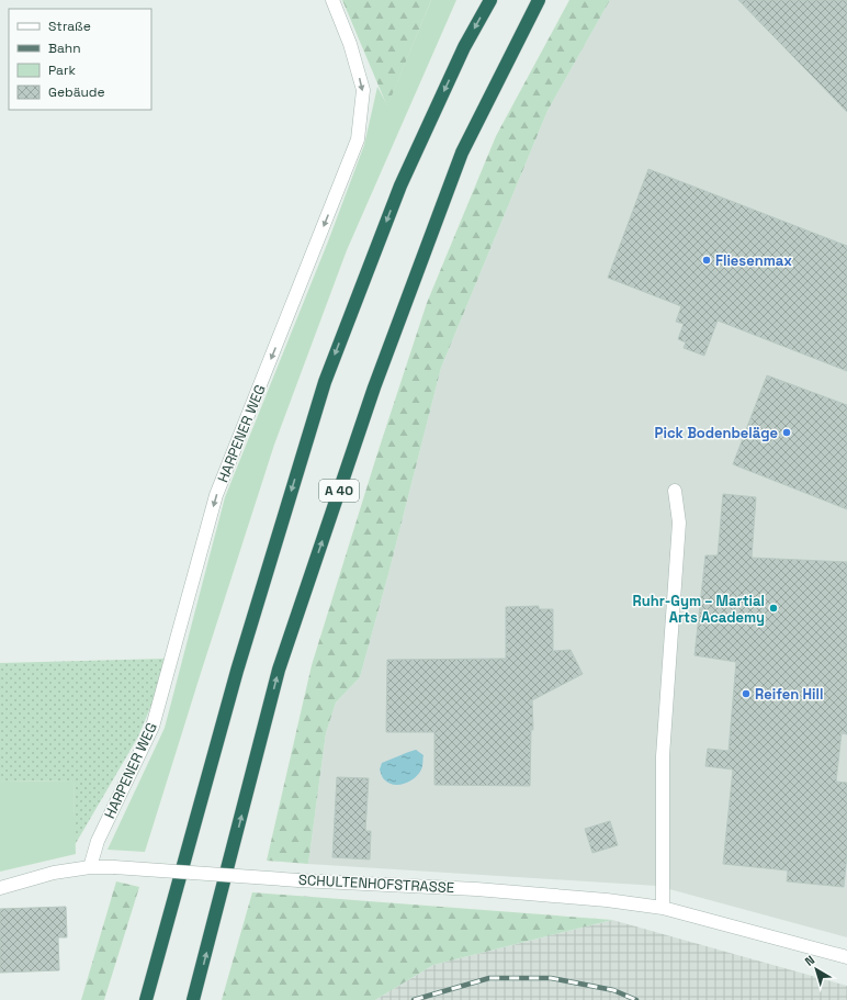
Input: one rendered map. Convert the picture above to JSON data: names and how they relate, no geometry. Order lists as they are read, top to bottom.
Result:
{
  "streets": {
    "highway": ["A 40"],
    "street": ["HARPENER WEG", "SCHULTENHOFSTRASSE"]
  },
  "crossings": [
    ["HARPENER WEG", "SCHULTENHOFSTRASSE"]
  ],
  "one_way": ["HARPENER WEG"],
  "places": [
    "Fliesenmax",
    "Pick Bodenbeläge",
    "Ruhr-Gym – Martial Arts Academy",
    "Reifen Hill"
  ],
  "legend": [
    "Straße",
    "Bahn",
    "Park",
    "Gebäude"
  ],
  "north": "top left"
}
